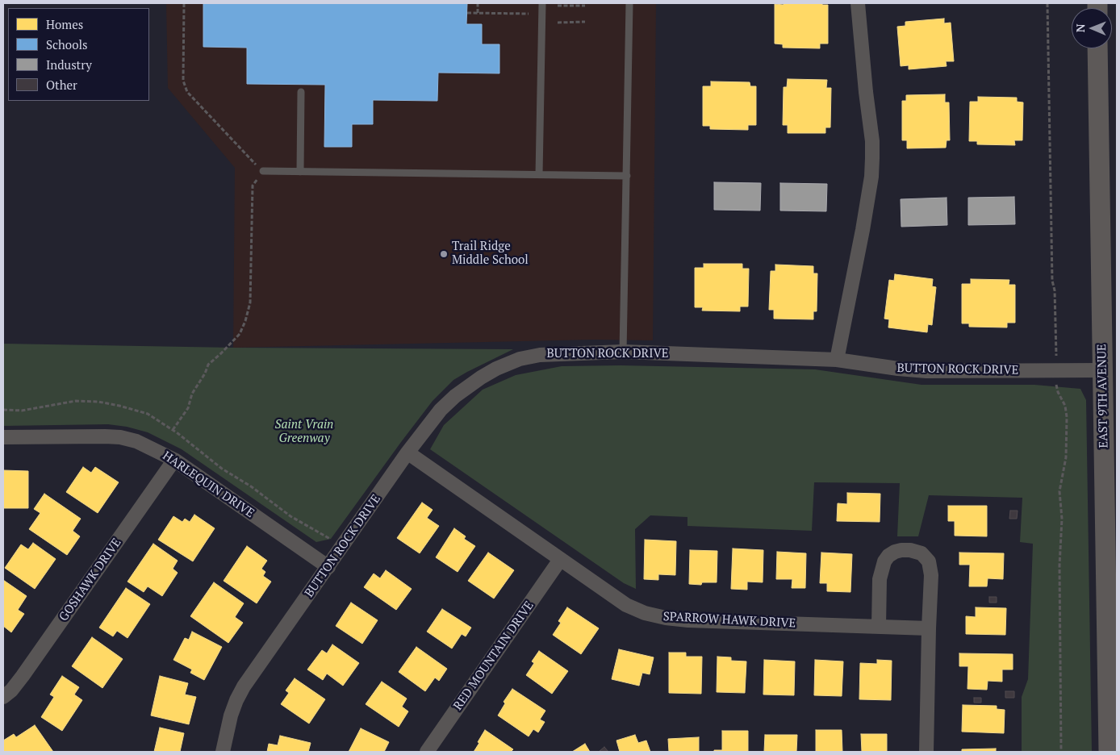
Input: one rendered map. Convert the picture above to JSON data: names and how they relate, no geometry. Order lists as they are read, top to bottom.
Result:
{
  "streets": {
    "main road": ["EAST 9TH AVENUE"],
    "street": [
      "BUTTON ROCK DRIVE",
      "HARLEQUIN DRIVE",
      "GOSHAWK DRIVE",
      "SPARROW HAWK DRIVE",
      "RED MOUNTAIN DRIVE"
    ]
  },
  "crossings": [
    ["BUTTON ROCK DRIVE", "EAST 9TH AVENUE"],
    ["BUTTON ROCK DRIVE", "HARLEQUIN DRIVE"],
    ["BUTTON ROCK DRIVE", "SPARROW HAWK DRIVE"],
    ["HARLEQUIN DRIVE", "GOSHAWK DRIVE"],
    ["SPARROW HAWK DRIVE", "RED MOUNTAIN DRIVE"]
  ],
  "parks": ["Saint Vrain Greenway"],
  "places": ["Trail Ridge Middle School"],
  "legend": [
    "Homes",
    "Schools",
    "Industry",
    "Other"
  ],
  "north": "left"
}
